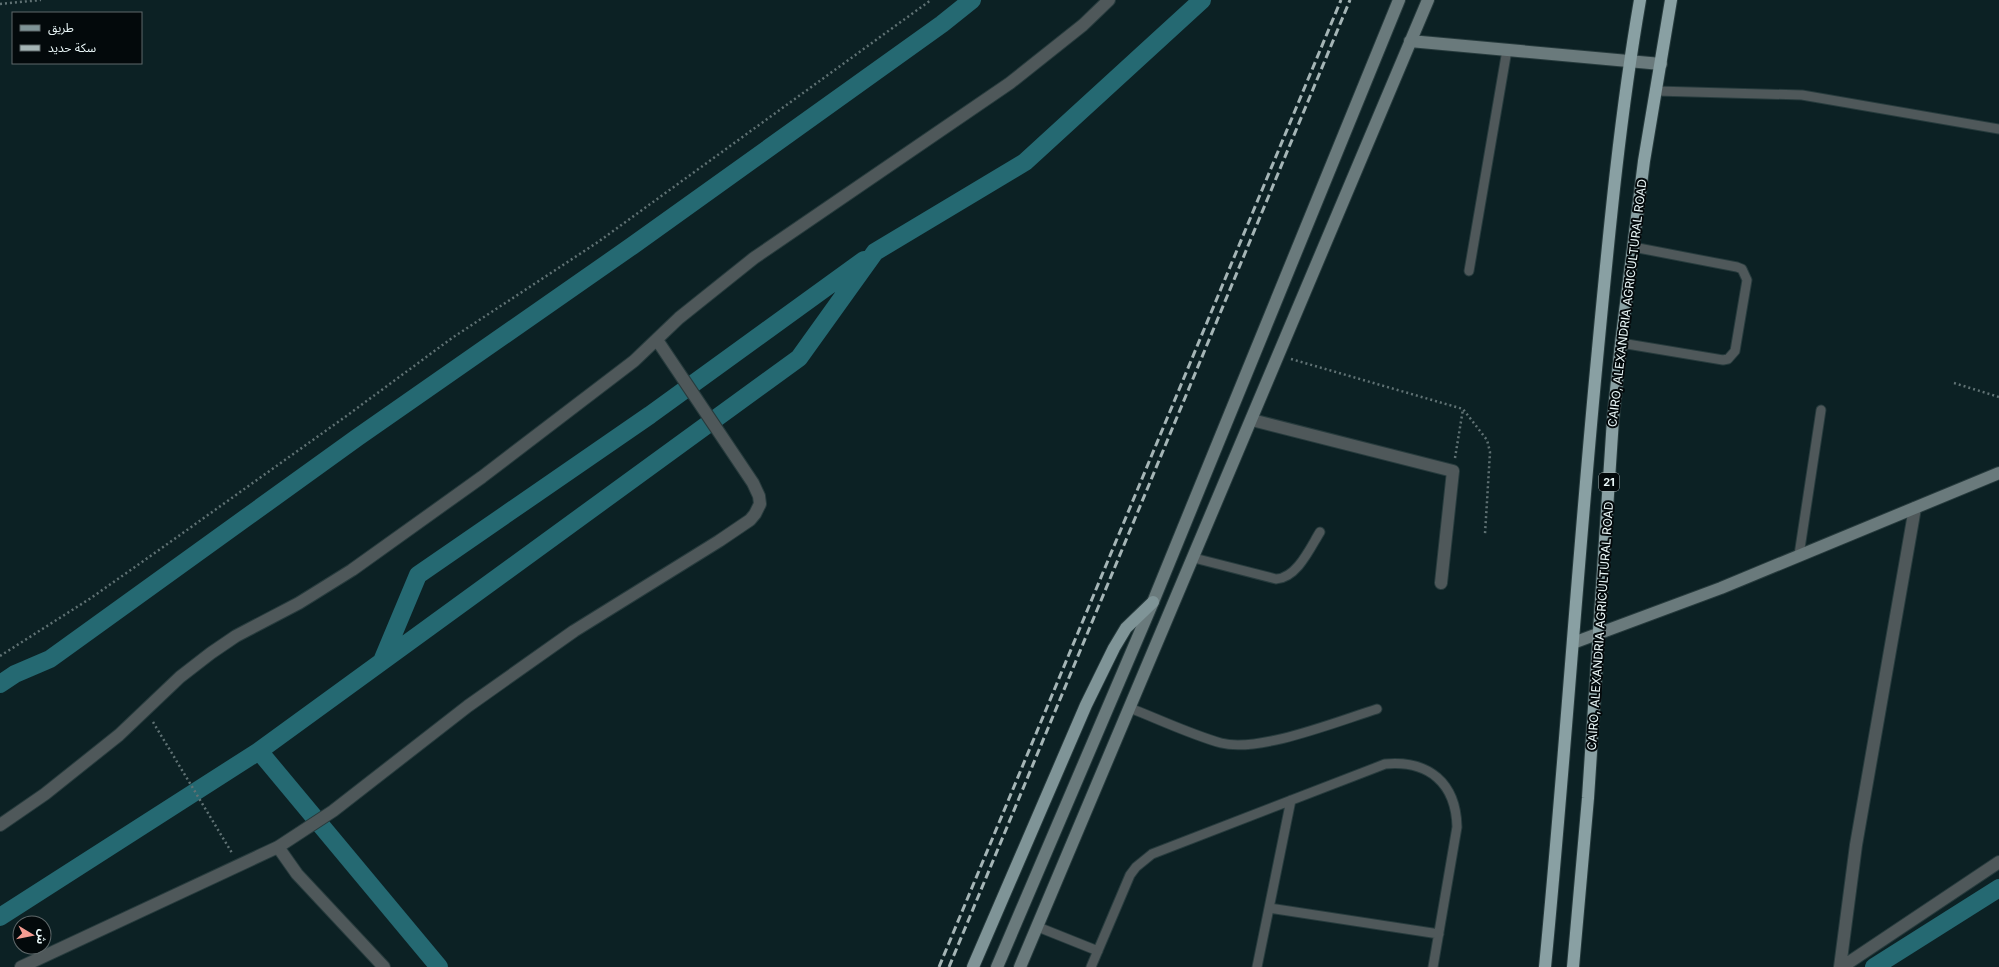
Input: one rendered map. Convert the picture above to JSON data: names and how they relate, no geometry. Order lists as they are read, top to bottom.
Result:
{
  "streets": {
    "highway": ["CAIRO, ALEXANDRIA AGRICULTURAL ROAD", "21"]
  },
  "legend": ["طريق", "سكة حديد"],
  "north": "right"
}
